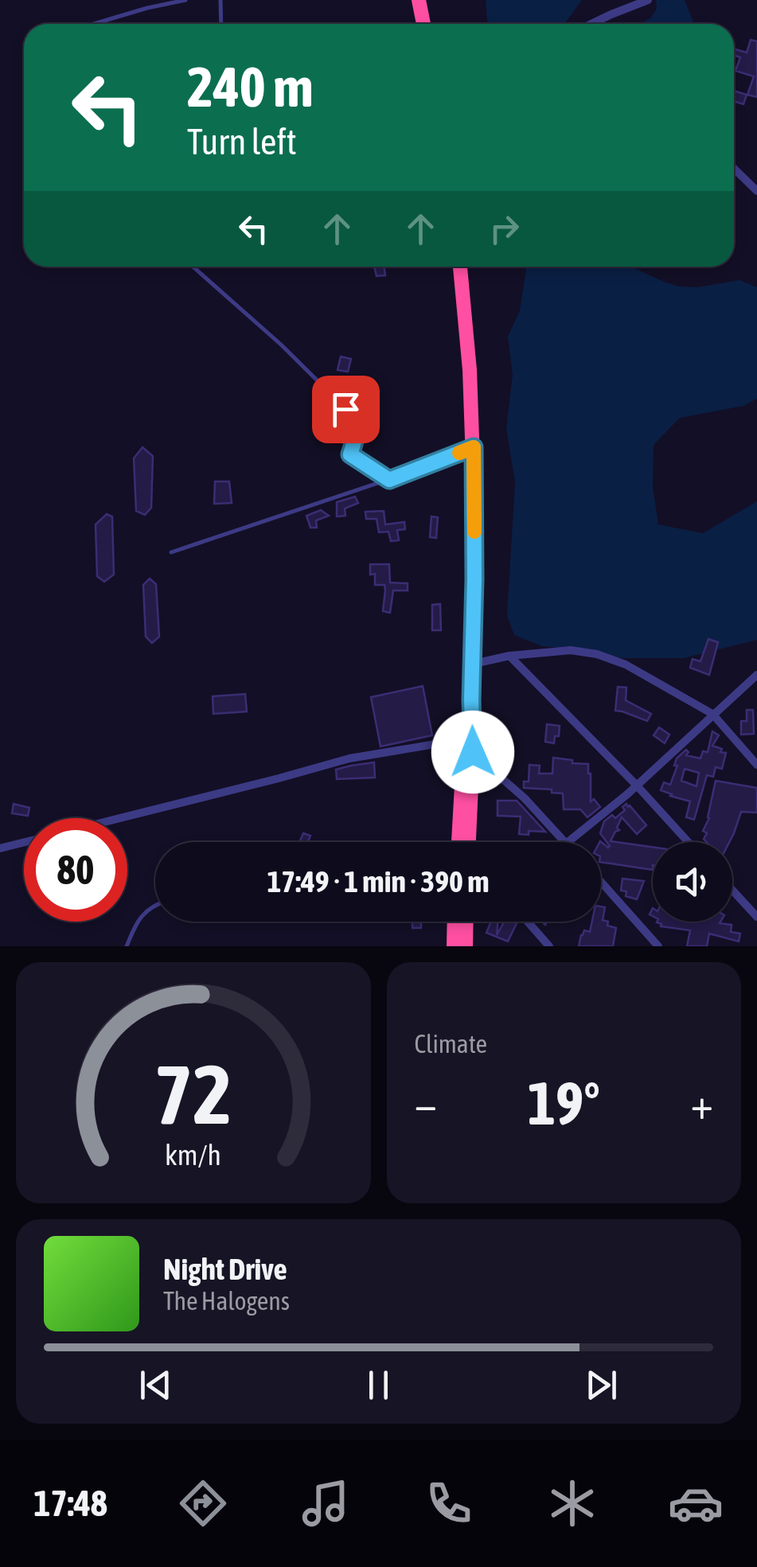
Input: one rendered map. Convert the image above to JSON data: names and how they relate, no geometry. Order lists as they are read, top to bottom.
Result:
{
  "page": {
    "turn": ["240 m", "Turn left"],
    "limit": "80",
    "trip": "17:49 · 1 min · 390 m",
    "tile": "Climate",
    "heat": ["−", "19°", "+"],
    "song": ["Night Drive", "The Halogens"],
    "tabs": "17:48",
    "gauge": ["72", "km/h"]
  }
}
